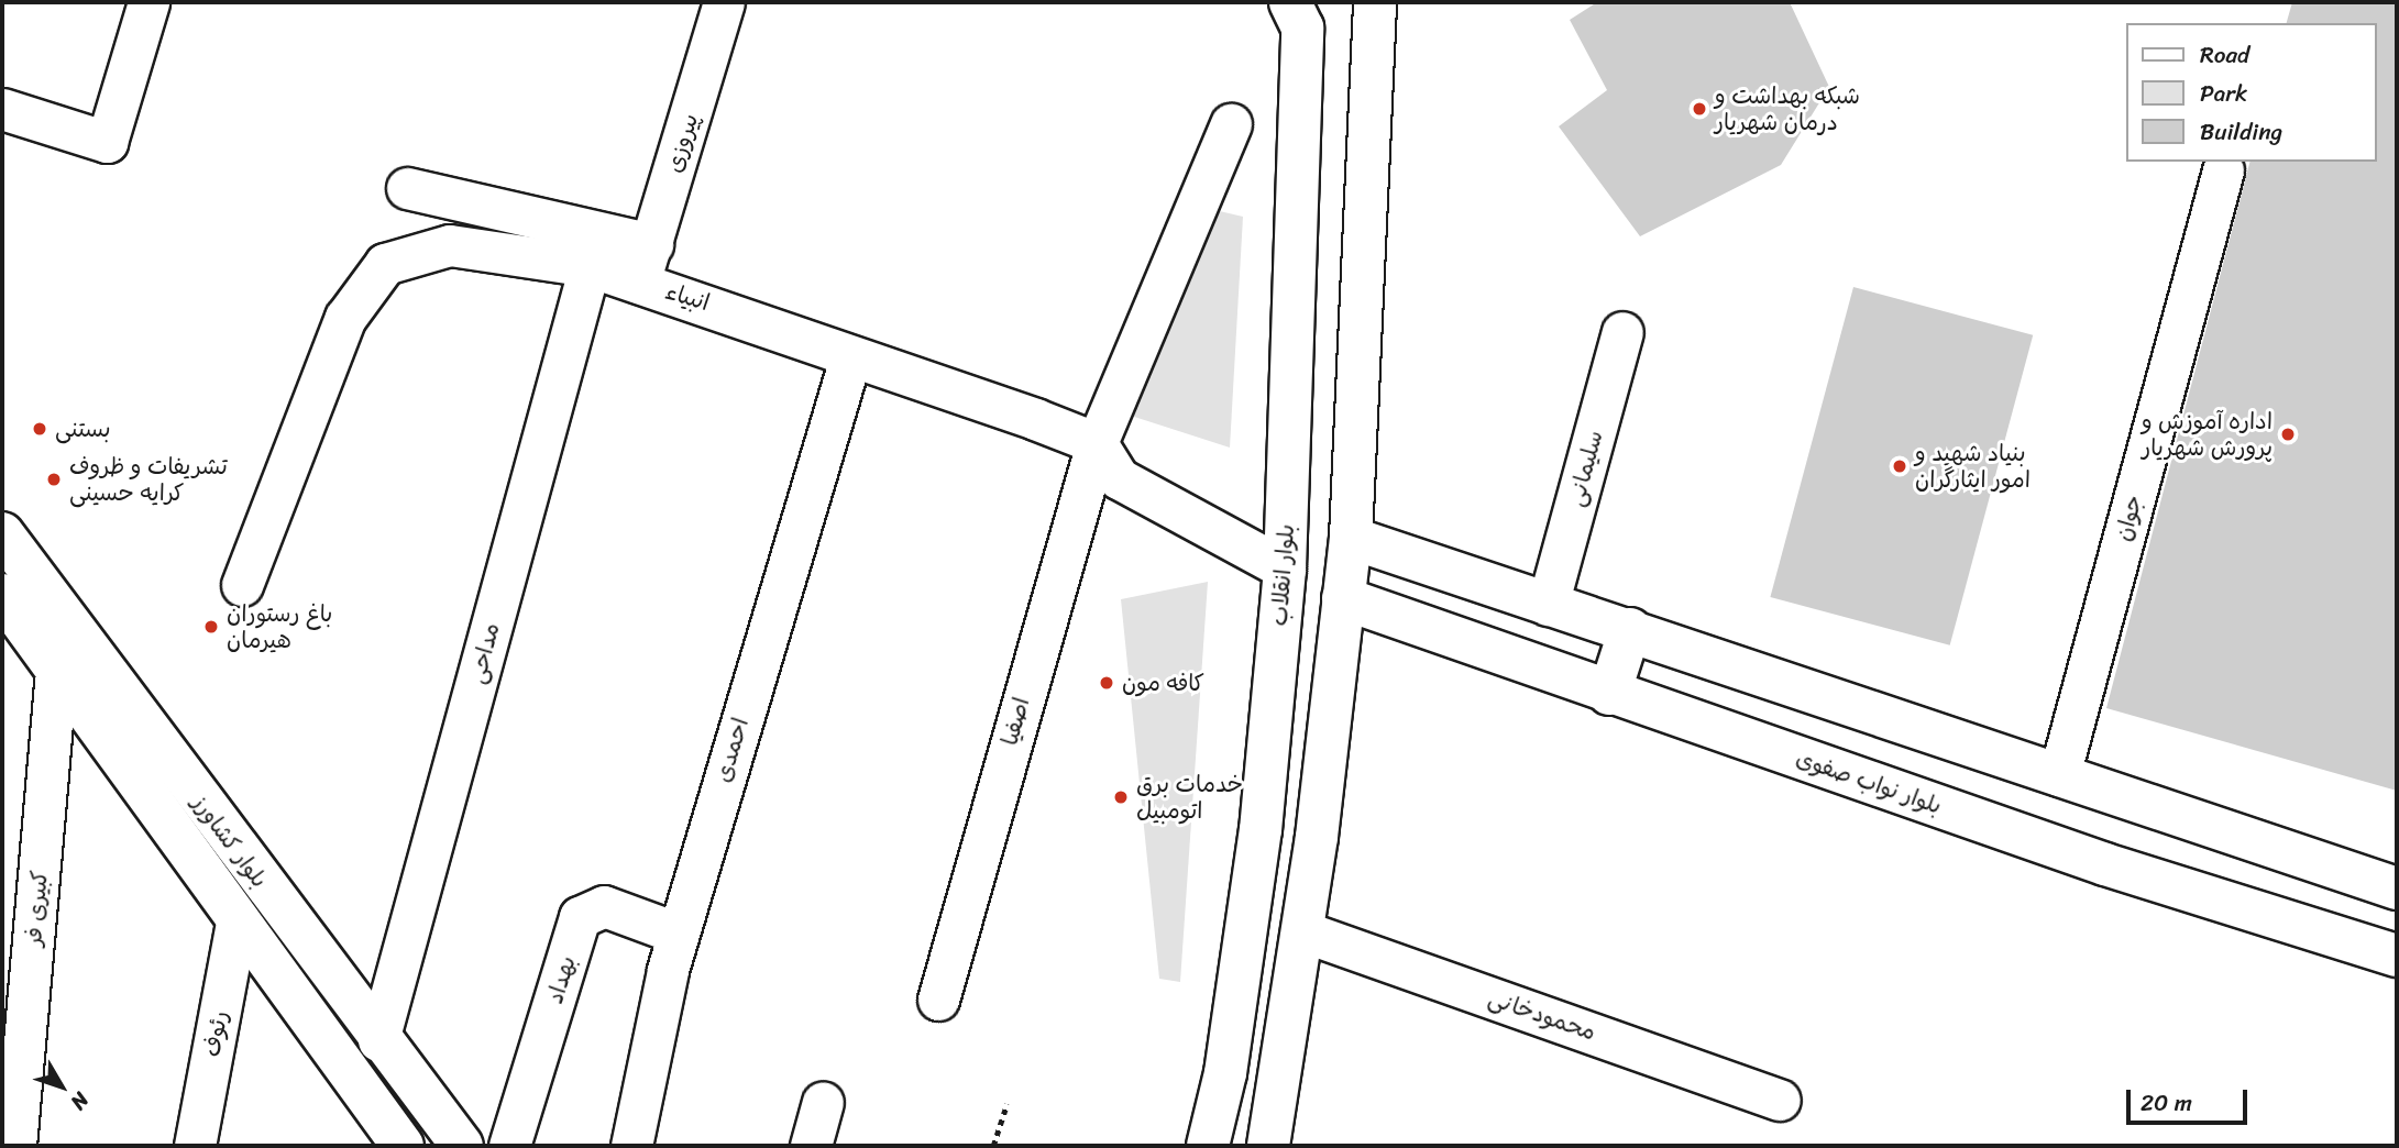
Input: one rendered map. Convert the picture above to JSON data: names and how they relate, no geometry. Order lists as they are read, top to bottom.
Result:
{
  "streets": {
    "street": [
      "پیروزی",
      "انبیاء",
      "سلیمانی",
      "جوان",
      "بلوار انقلاب",
      "مداحی",
      "اصفیا",
      "احمدی",
      "بلوار نواب صفوی",
      "بلوار کشاورز",
      "کبیری فر",
      "بهداد",
      "محمودخانی",
      "رئوف"
    ]
  },
  "crossings": [
    ["پیروزی", "انبیاء"],
    ["انبیاء", "مداحی"],
    ["انبیاء", "اصفیا"],
    ["انبیاء", "احمدی"],
    ["مداحی", "بلوار کشاورز"],
    ["احمدی", "بهداد"],
    ["بلوار کشاورز", "کبیری فر"],
    ["بلوار کشاورز", "رئوف"]
  ],
  "places": [
    "شبکه بهداشت و درمان شهریار",
    "بستنی",
    "اداره آموزش و پرورش شهریار",
    "بنیاد شهید و امور ایثارگران",
    "تشریفات و ظروف کرایه حسینی",
    "باغ رستوران هیرمان",
    "کافه مون",
    "خدمات برق اتومبیل"
  ],
  "legend": ["Road", "Park", "Building"],
  "scale_bar": "20 m",
  "north": "bottom right"
}
